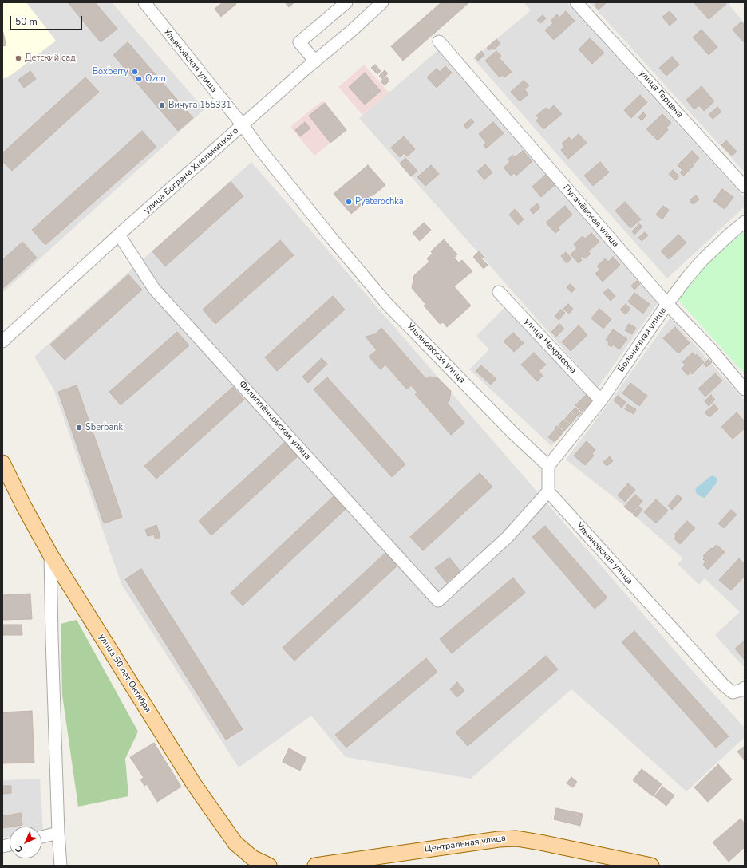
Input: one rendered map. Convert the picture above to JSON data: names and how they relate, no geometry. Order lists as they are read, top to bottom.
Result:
{
  "streets": {
    "main road": ["улица 50 лет Октября", "Центральная улица"],
    "street": [
      "Ульяновская улица",
      "улица Герцена",
      "улица Богдана Хмельницкого",
      "Пугачёвская улица",
      "Больничная улица",
      "улица Некрасова",
      "Филиппёнковская улица"
    ]
  },
  "crossings": [
    ["Ульяновская улица", "улица Богдана Хмельницкого"],
    ["Ульяновская улица", "Больничная улица"],
    ["Ульяновская улица", "Филиппёнковская улица"],
    ["улица Богдана Хмельницкого", "Филиппёнковская улица"],
    ["Пугачёвская улица", "Больничная улица"],
    ["Больничная улица", "улица Некрасова"]
  ],
  "places": [
    "Детский сад",
    "Boxberry",
    "Ozon",
    "Вичуга 155331",
    "Pyaterochka",
    "Sberbank"
  ],
  "scale_bar": "50 m",
  "north": "bottom left"
}
